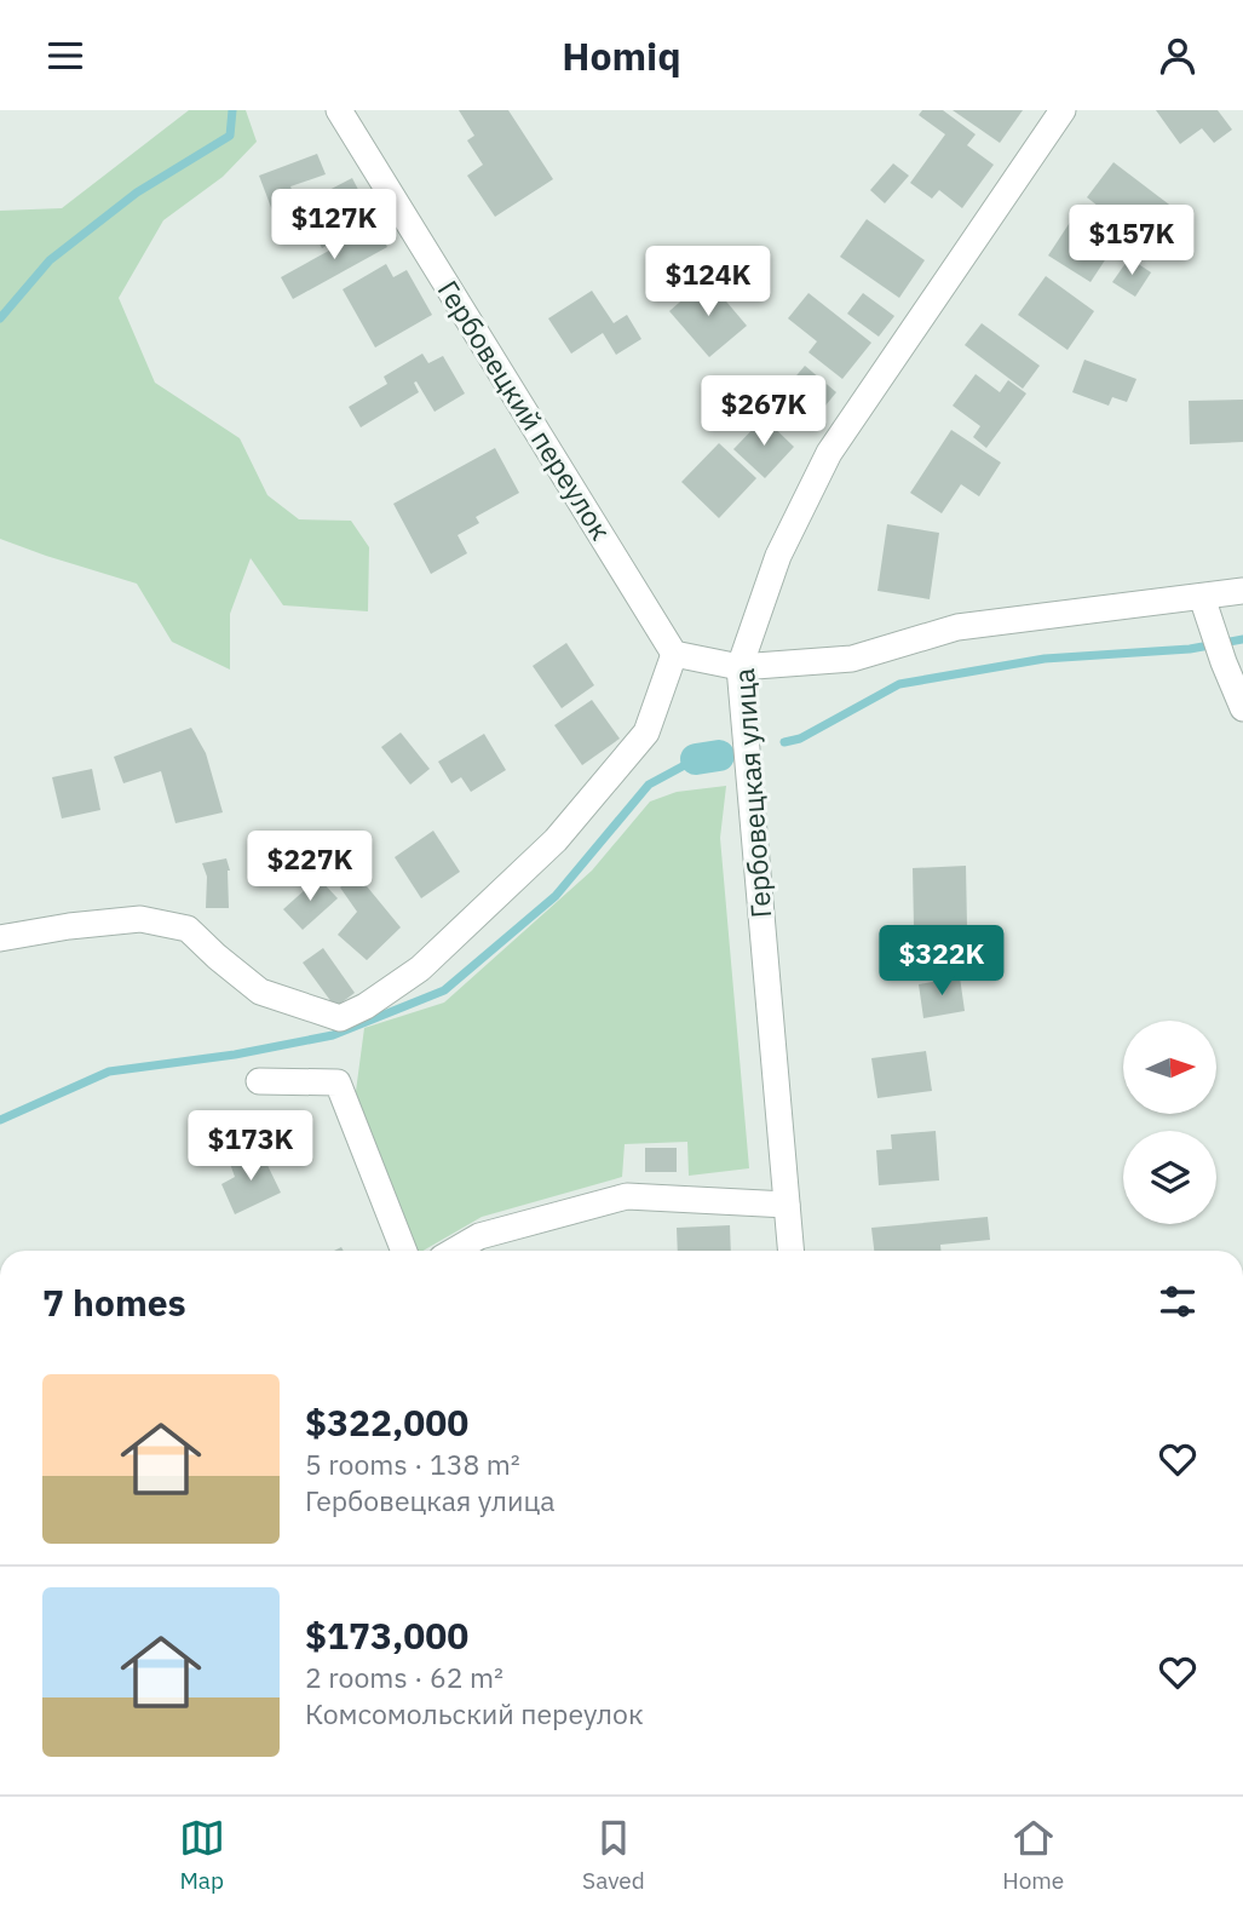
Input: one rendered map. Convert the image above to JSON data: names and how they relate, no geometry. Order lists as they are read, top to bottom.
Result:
{
  "streets": {
    "street": ["Гербовецкий переулок", "Гербовецкая улица"]
  },
  "north": "right",
  "page": {
    "header": "Homiq",
    "price": [
      "$127K",
      "$157K",
      "$124K",
      "$267K",
      "$227K",
      "$322K",
      "$173K"
    ],
    "heading": "7 homes",
    "list": [
      {
        "name": "$322,000",
        "note": "5 rooms · 138 m² · Гербовецкая улица"
      },
      {
        "name": "$173,000",
        "note": "2 rooms · 62 m² · Комсомольский переулок"
      }
    ],
    "tabs": ["Map", "Saved", "Home"]
  }
}
